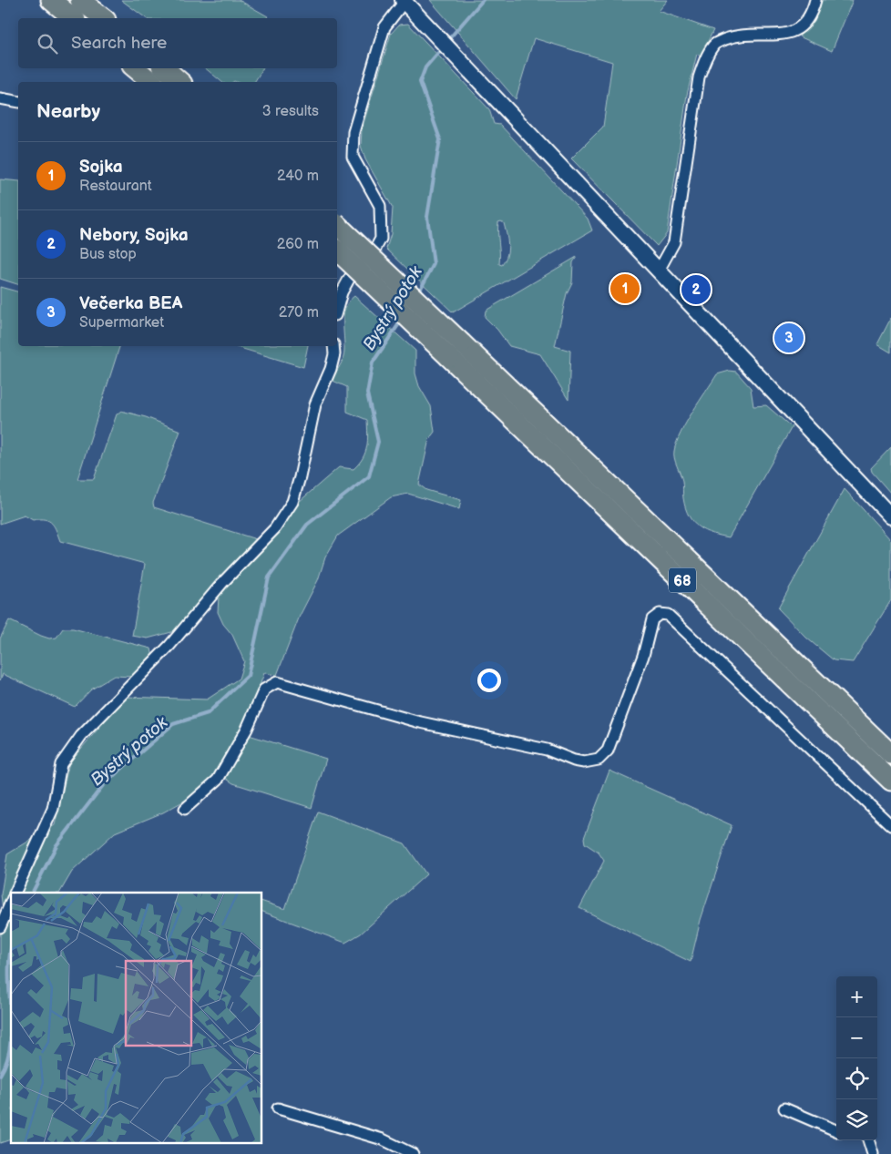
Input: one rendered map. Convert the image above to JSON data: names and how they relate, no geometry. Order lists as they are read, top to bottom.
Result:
{
  "streets": {
    "highway": ["68"]
  },
  "water": ["Bystrý potok"],
  "page": {
    "search": "Search here",
    "heading": ["Nearby", "3 results"],
    "list": [
      {
        "mark": "1",
        "name": "Sojka",
        "note": "Restaurant",
        "value": "240 m"
      },
      {
        "mark": "2",
        "name": "Nebory, Sojka",
        "note": "Bus stop",
        "value": "260 m"
      },
      {
        "mark": "3",
        "name": "Večerka BEA",
        "note": "Supermarket",
        "value": "270 m"
      }
    ],
    "pins": ["1", "2", "3"],
    "map_buttons": ["+", "−"]
  }
}
